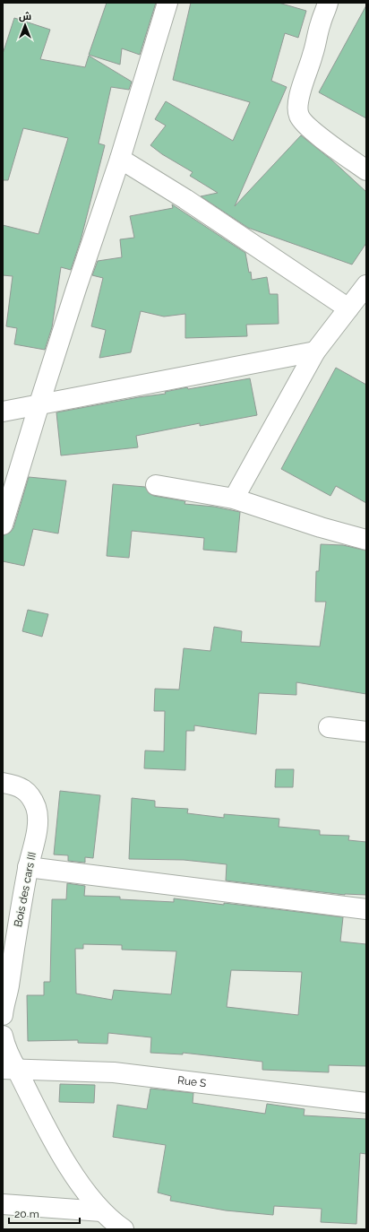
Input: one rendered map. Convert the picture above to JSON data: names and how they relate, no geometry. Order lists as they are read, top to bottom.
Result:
{
  "streets": {
    "street": ["Bois des cars III", "Rue S"]
  },
  "scale_bar": "20 m",
  "north": "top"
}
